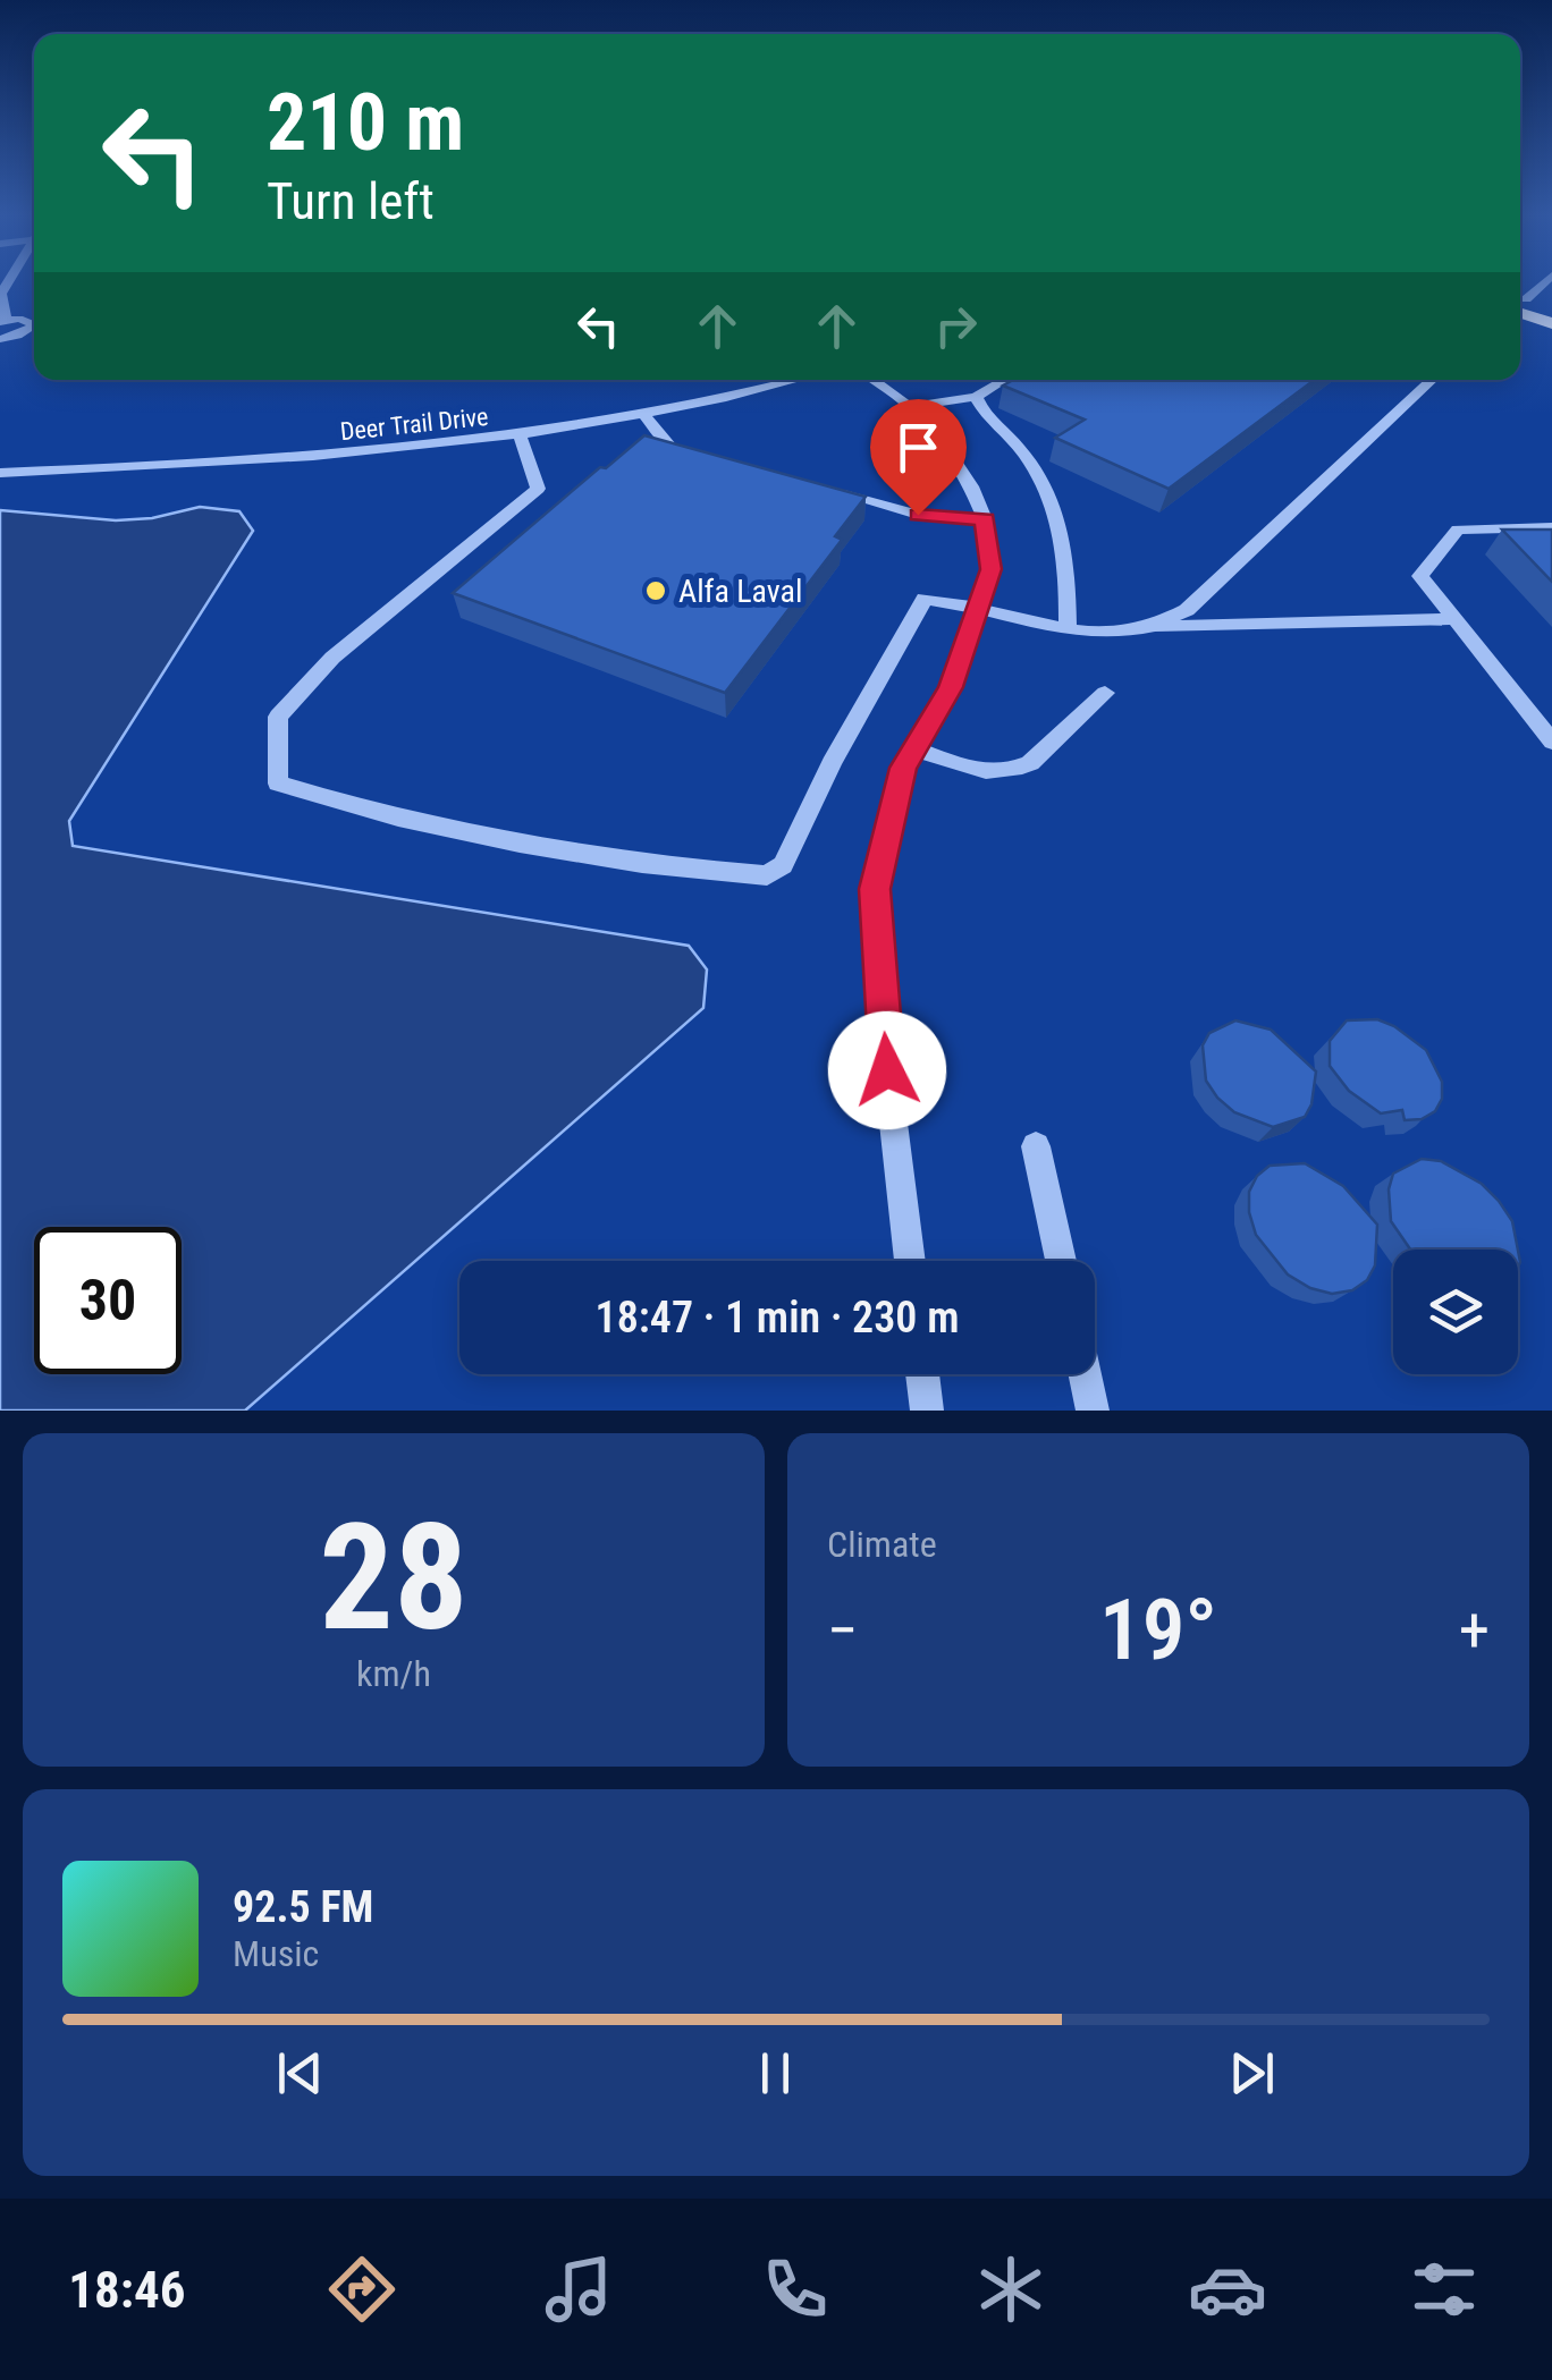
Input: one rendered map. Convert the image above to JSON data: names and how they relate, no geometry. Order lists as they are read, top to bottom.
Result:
{
  "streets": {
    "street": ["Deer Trail Drive"]
  },
  "places": ["Alfa Laval"],
  "page": {
    "turn": ["210 m", "Turn left"],
    "limit": "30",
    "trip": "18:47 · 1 min · 230 m",
    "tile": [
      ["28", "km/h"],
      "Climate"
    ],
    "heat": ["−", "19°", "+"],
    "song": ["92.5 FM", "Music"],
    "tabs": "18:46"
  }
}
